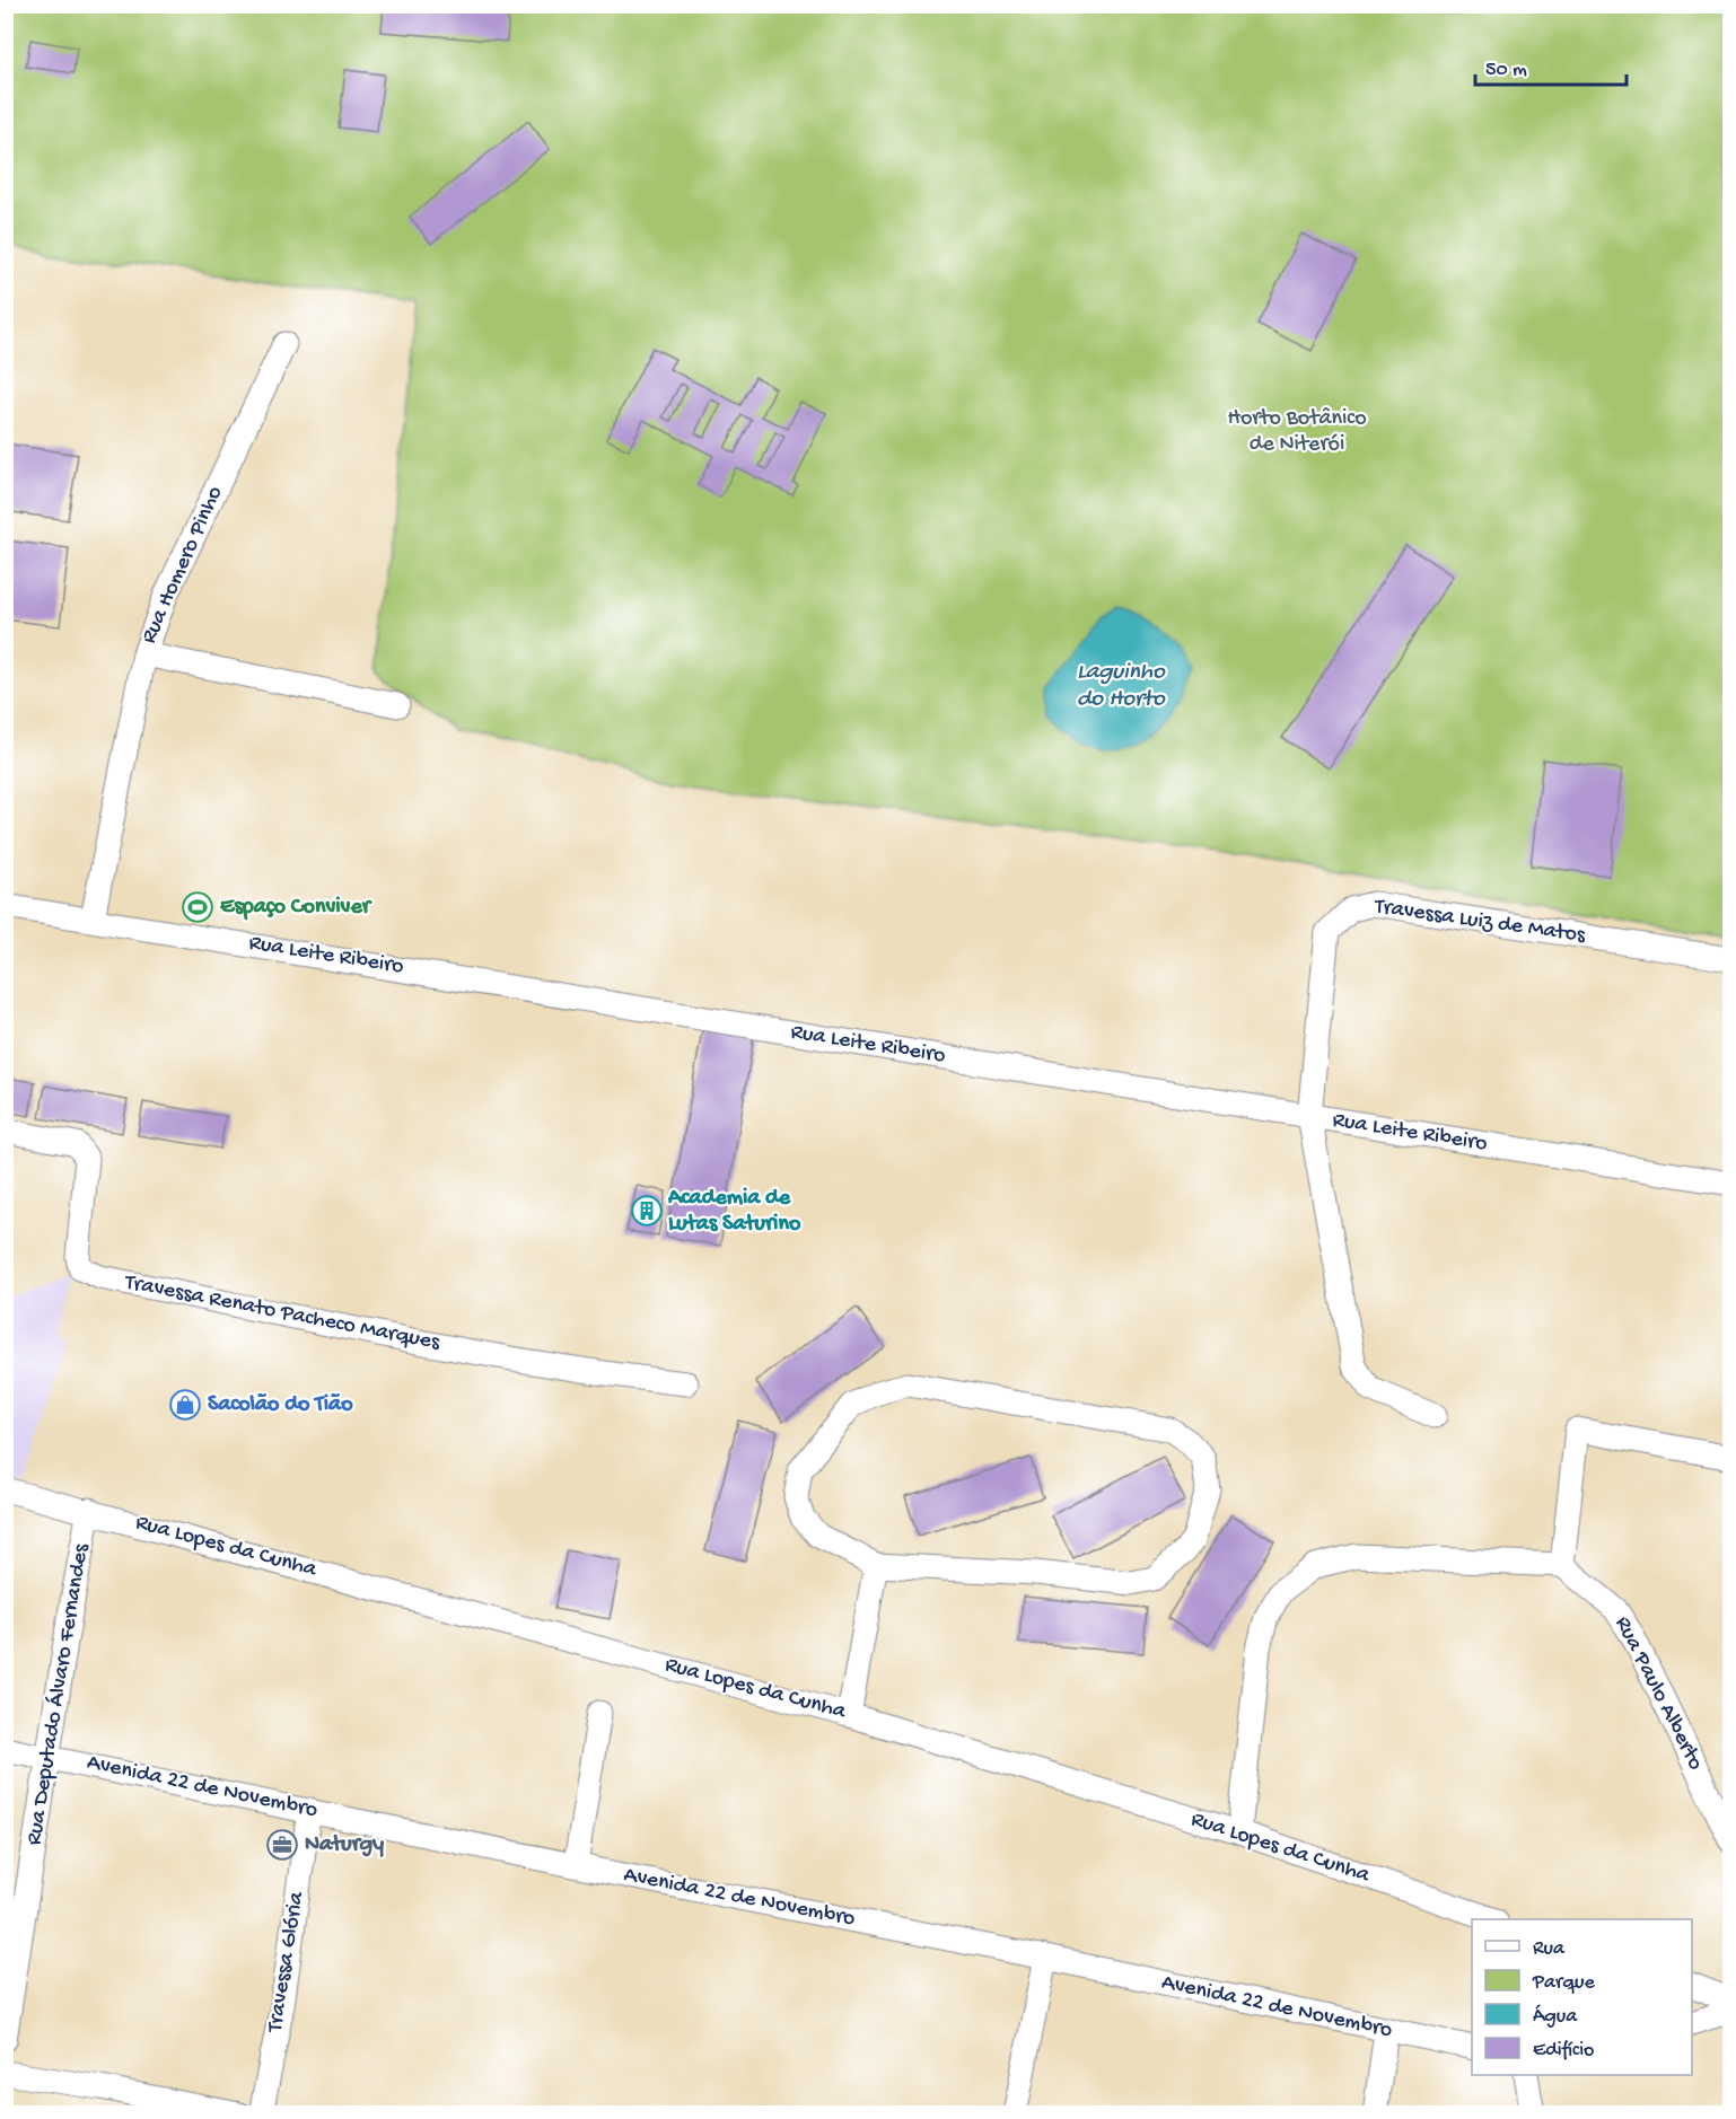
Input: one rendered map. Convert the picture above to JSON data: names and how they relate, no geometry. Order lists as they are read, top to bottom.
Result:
{
  "streets": {
    "street": [
      "Rua Homero Pinho",
      "Travessa Luiz de Matos",
      "Rua Leite Ribeiro",
      "Travessa Renato Pacheco Marques",
      "Rua Lopes da Cunha",
      "Rua Paulo Alberto",
      "Rua Deputado Álvaro Fernandes",
      "Avenida 22 de Novembro",
      "Travessa Glória"
    ]
  },
  "crossings": [
    ["Rua Homero Pinho", "Rua Leite Ribeiro"],
    ["Travessa Luiz de Matos", "Rua Leite Ribeiro"],
    ["Rua Lopes da Cunha", "Rua Deputado Álvaro Fernandes"],
    ["Rua Deputado Álvaro Fernandes", "Avenida 22 de Novembro"],
    ["Avenida 22 de Novembro", "Travessa Glória"]
  ],
  "water": ["Laguinho do Horto"],
  "parks": ["Horto Botânico de Niterói"],
  "places": {
    "sports": ["Espaço Conviver"],
    "building": ["Academia de Lutas Saturino"],
    "shop": ["Sacolão do Tião"],
    "office": ["Naturgy"]
  },
  "legend": [
    "Rua",
    "Parque",
    "Água",
    "Edifício"
  ],
  "scale_bar": "50 m"
}
